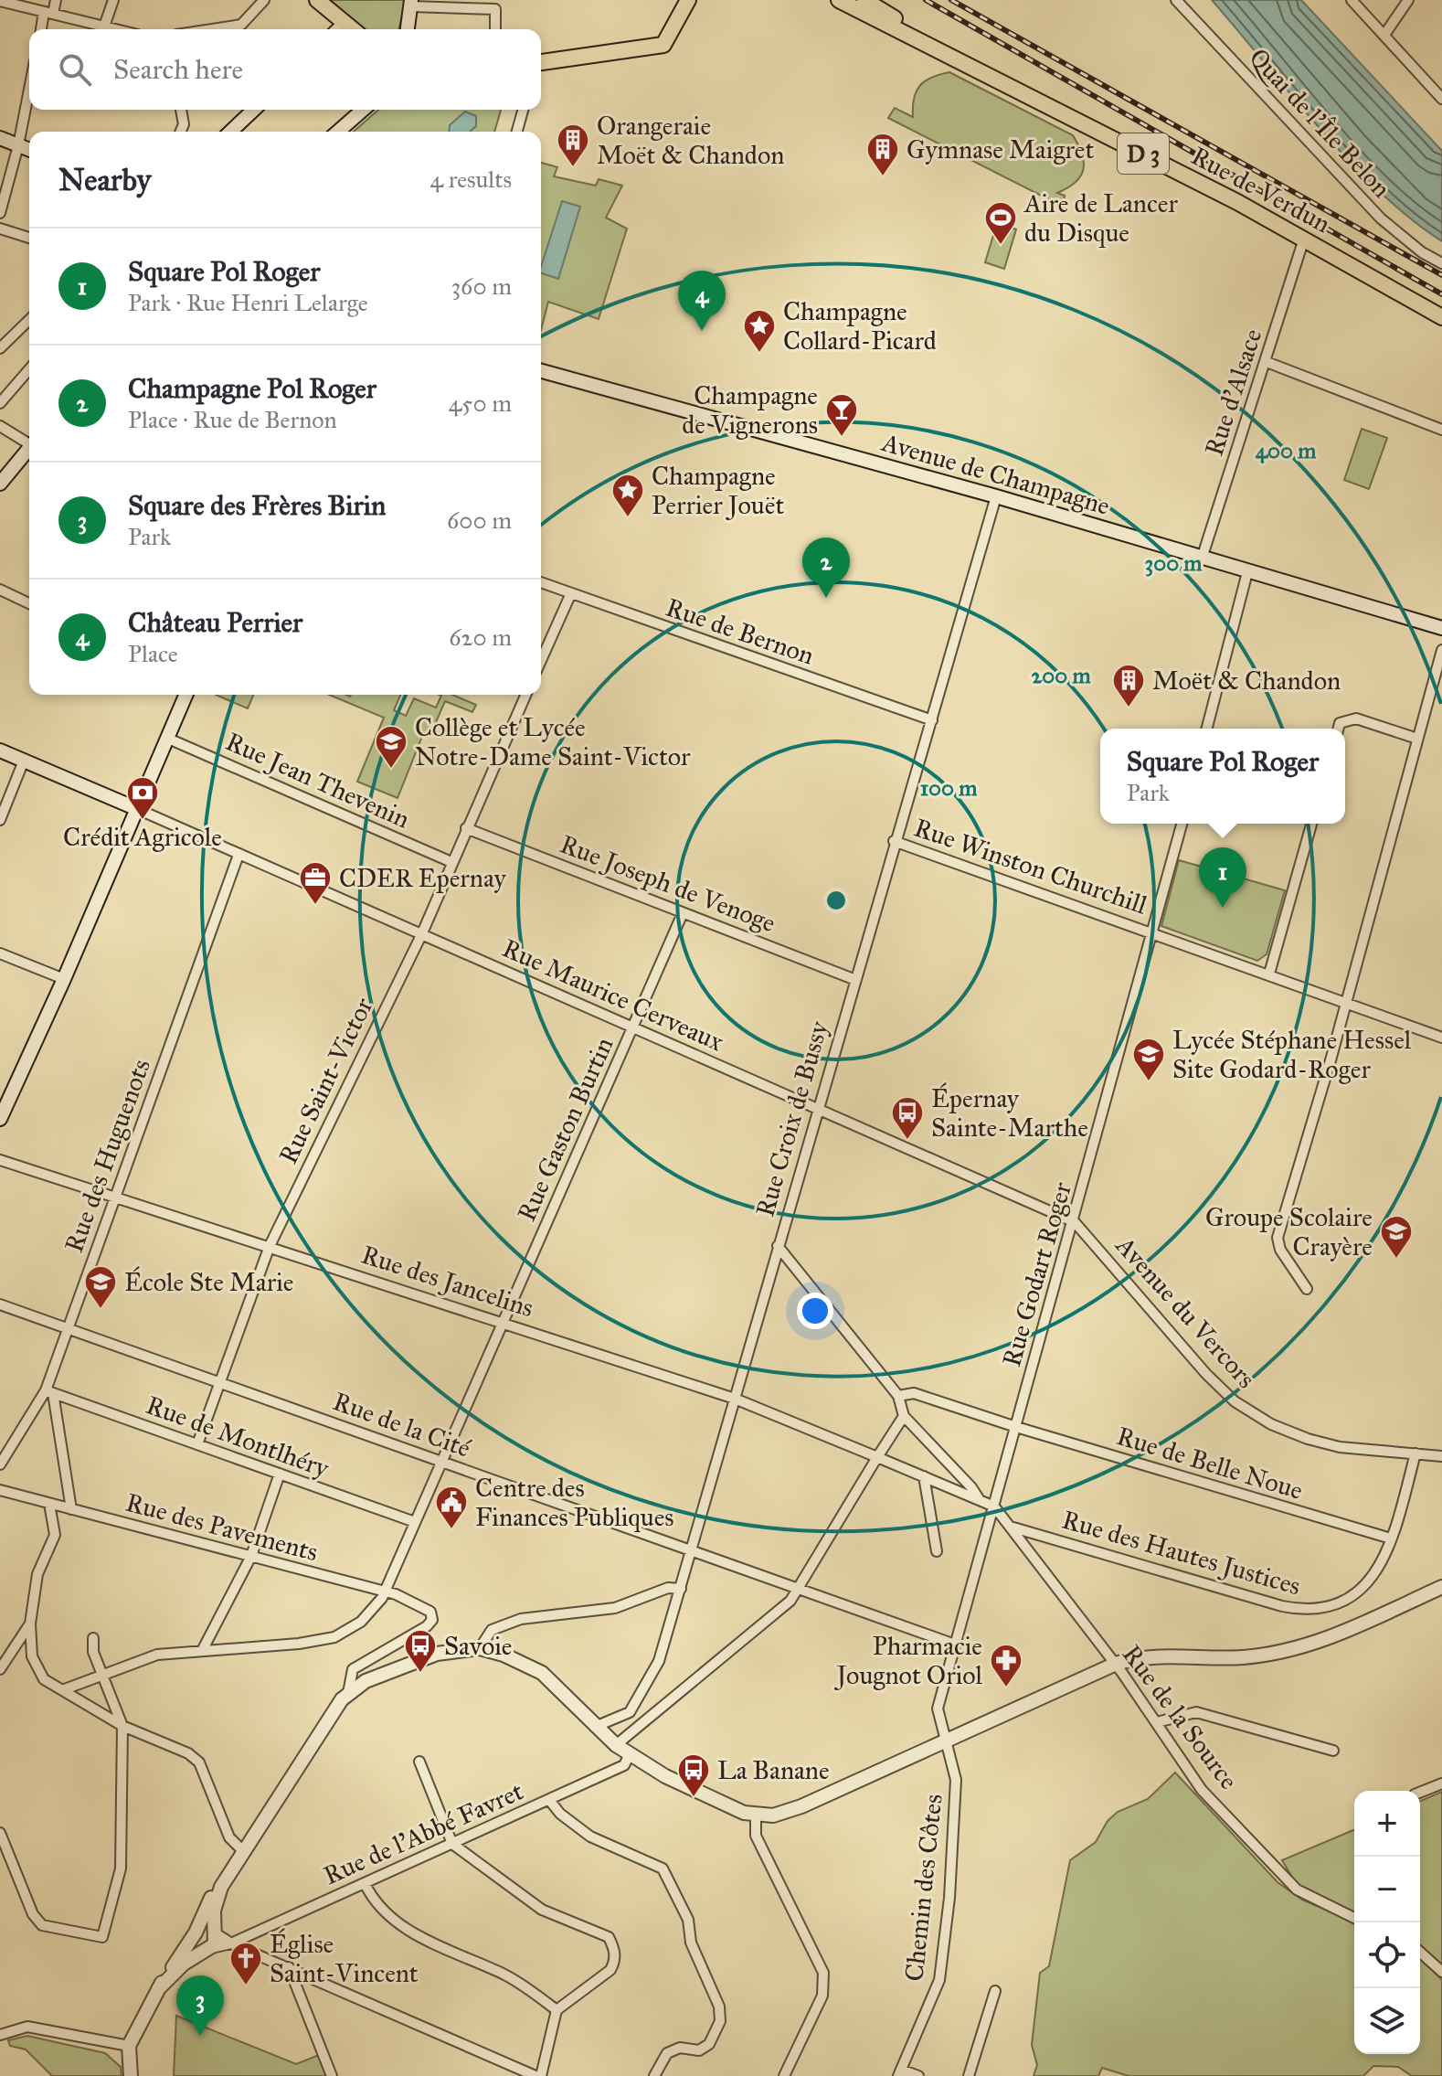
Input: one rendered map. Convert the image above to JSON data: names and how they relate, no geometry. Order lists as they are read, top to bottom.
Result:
{
  "streets": {
    "main road": ["D 3", "Rue de Verdun"],
    "street": [
      "Quai de l'Île Belon",
      "Rue d'Alsace",
      "Avenue de Champagne",
      "Rue de Bernon",
      "Rue Jean Thevenin",
      "Rue Winston Churchill",
      "Rue Joseph de Venoge",
      "Rue Maurice Cerveaux",
      "Rue Saint-Victor",
      "Rue Croix de Bussy",
      "Rue Gaston Burtin",
      "Rue des Huguenots",
      "Rue Godart Roger",
      "Rue des Jancelins",
      "Avenue du Vercors",
      "Rue de la Cité",
      "Rue de Montlhéry",
      "Rue de Belle Noue",
      "Rue des Pavements",
      "Rue des Hautes Justices",
      "Rue de la Source",
      "Rue de l'Abbé Favret",
      "Chemin des Côtes"
    ]
  },
  "crossings": [
    ["Rue de Verdun", "Rue d'Alsace"],
    ["Rue d'Alsace", "Avenue de Champagne"],
    ["Avenue de Champagne", "Rue Croix de Bussy"],
    ["Rue de Bernon", "Rue Croix de Bussy"],
    ["Rue Jean Thevenin", "Rue Saint-Victor"],
    ["Rue Winston Churchill", "Rue Croix de Bussy"],
    ["Rue Winston Churchill", "Rue Godart Roger"],
    ["Rue Joseph de Venoge", "Rue Saint-Victor"],
    ["Rue Joseph de Venoge", "Rue Croix de Bussy"],
    ["Rue Joseph de Venoge", "Rue Gaston Burtin"],
    ["Rue Maurice Cerveaux", "Rue Saint-Victor"],
    ["Rue Maurice Cerveaux", "Rue Croix de Bussy"],
    ["Rue Maurice Cerveaux", "Rue Gaston Burtin"],
    ["Rue Maurice Cerveaux", "Rue des Huguenots"],
    ["Rue Maurice Cerveaux", "Rue Godart Roger"],
    ["Rue Maurice Cerveaux", "Avenue du Vercors"],
    ["Rue Saint-Victor", "Rue des Jancelins"],
    ["Rue Saint-Victor", "Rue de la Cité"],
    ["Rue Saint-Victor", "Rue de Montlhéry"],
    ["Rue Croix de Bussy", "Rue des Jancelins"],
    ["Rue Croix de Bussy", "Rue de la Cité"],
    ["Rue Gaston Burtin", "Rue des Jancelins"],
    ["Rue Gaston Burtin", "Rue de la Cité"],
    ["Rue Gaston Burtin", "Rue de Montlhéry"],
    ["Rue Gaston Burtin", "Rue des Pavements"],
    ["Rue des Huguenots", "Rue des Jancelins"],
    ["Rue des Huguenots", "Rue de la Cité"],
    ["Rue des Huguenots", "Rue de Montlhéry"],
    ["Rue Godart Roger", "Rue des Jancelins"],
    ["Rue Godart Roger", "Avenue du Vercors"],
    ["Rue Godart Roger", "Rue de la Cité"],
    ["Rue Godart Roger", "Rue de Belle Noue"],
    ["Rue Godart Roger", "Rue de la Source"],
    ["Rue Godart Roger", "Chemin des Côtes"],
    ["Rue des Jancelins", "Rue de la Source"],
    ["Avenue du Vercors", "Rue des Hautes Justices"],
    ["Rue de Belle Noue", "Rue des Hautes Justices"],
    ["Rue des Hautes Justices", "Rue de la Source"]
  ],
  "places": {
    "building": ["Orangeraie Moët & Chandon", "Gymnase Maigret", "Moёt & Chandon"],
    "sports": ["Aire de Lancer du Disque"],
    "place": ["Champagne Collard-Picard", "Champagne Perrier Jouët"],
    "bar": ["Champagne de Vignerons"],
    "school or university": [
      "Collège et Lycée Notre-Dame Saint-Victor",
      "Lycée Stéphane Hessel Site Godard-Roger",
      "Groupe Scolaire Crayère",
      "École Ste Marie"
    ],
    "bank": ["Crédit Agricole"],
    "office": ["CDER Epernay"],
    "bus stop": ["Épernay Sainte-Marthe", "Savoie", "La Banane"],
    "public building": ["Centre des Finances Publiques"],
    "pharmacy": ["Pharmacie Jougnot Oriol"],
    "church": ["Église Saint-Vincent"]
  },
  "page": {
    "search": "Search here",
    "heading": ["Nearby", "4 results"],
    "list": [
      {
        "mark": "1",
        "name": "Square Pol Roger",
        "note": "Park · Rue Henri Lelarge",
        "value": "360 m"
      },
      {
        "mark": "2",
        "name": "Champagne Pol Roger",
        "note": "Place · Rue de Bernon",
        "value": "450 m"
      },
      {
        "mark": "3",
        "name": "Square des Frères Birin",
        "note": "Park",
        "value": "600 m"
      },
      {
        "mark": "4",
        "name": "Château Perrier",
        "note": "Place",
        "value": "620 m"
      }
    ],
    "pins": [
      "4",
      "2",
      "1",
      "3"
    ],
    "popup": ["Square Pol Roger", "Park"],
    "map_buttons": ["+", "−"]
  },
  "rings": [
    "400 m",
    "300 m",
    "200 m",
    "100 m"
  ]
}
